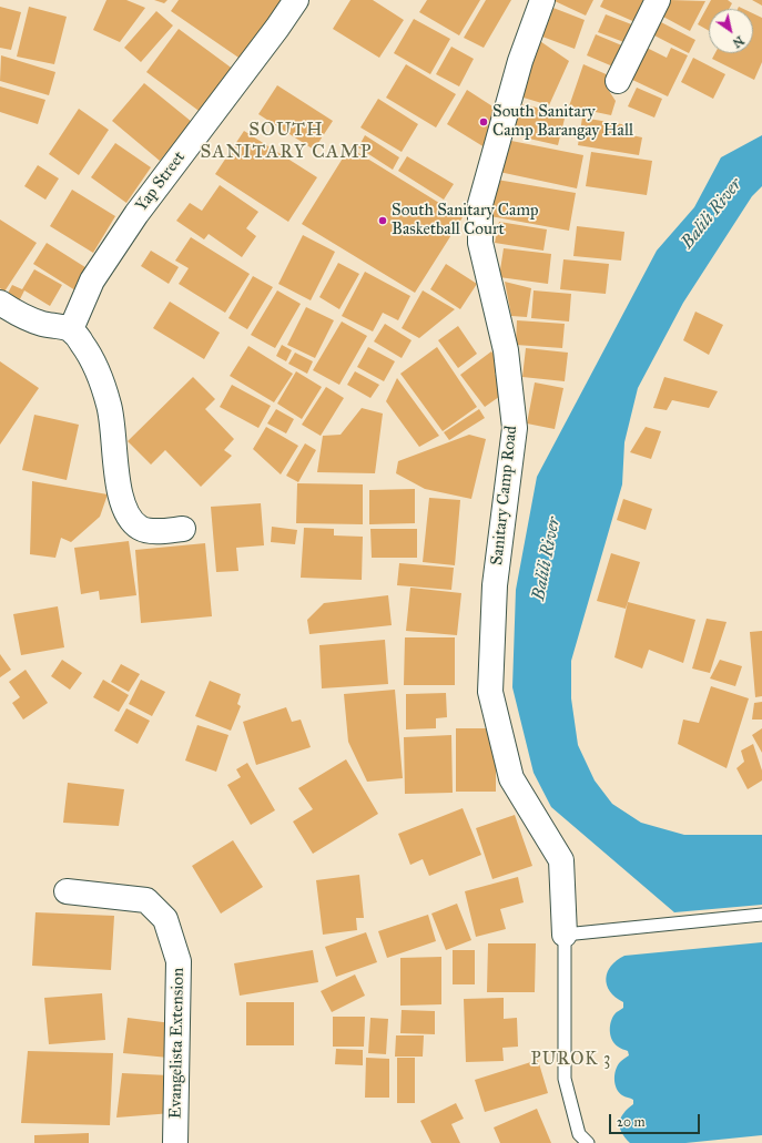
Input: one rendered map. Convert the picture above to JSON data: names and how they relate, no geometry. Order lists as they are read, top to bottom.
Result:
{
  "streets": {
    "street": ["Yap Street", "Sanitary Camp Road", "Evangelista Extension"]
  },
  "districts": ["SOUTH SANITARY CAMP", "PUROK 3"],
  "water": ["Balili River"],
  "places": ["South Sanitary Camp Barangay Hall", "South Sanitary Camp Basketball Court"],
  "scale_bar": "20 m",
  "north": "bottom right"
}
